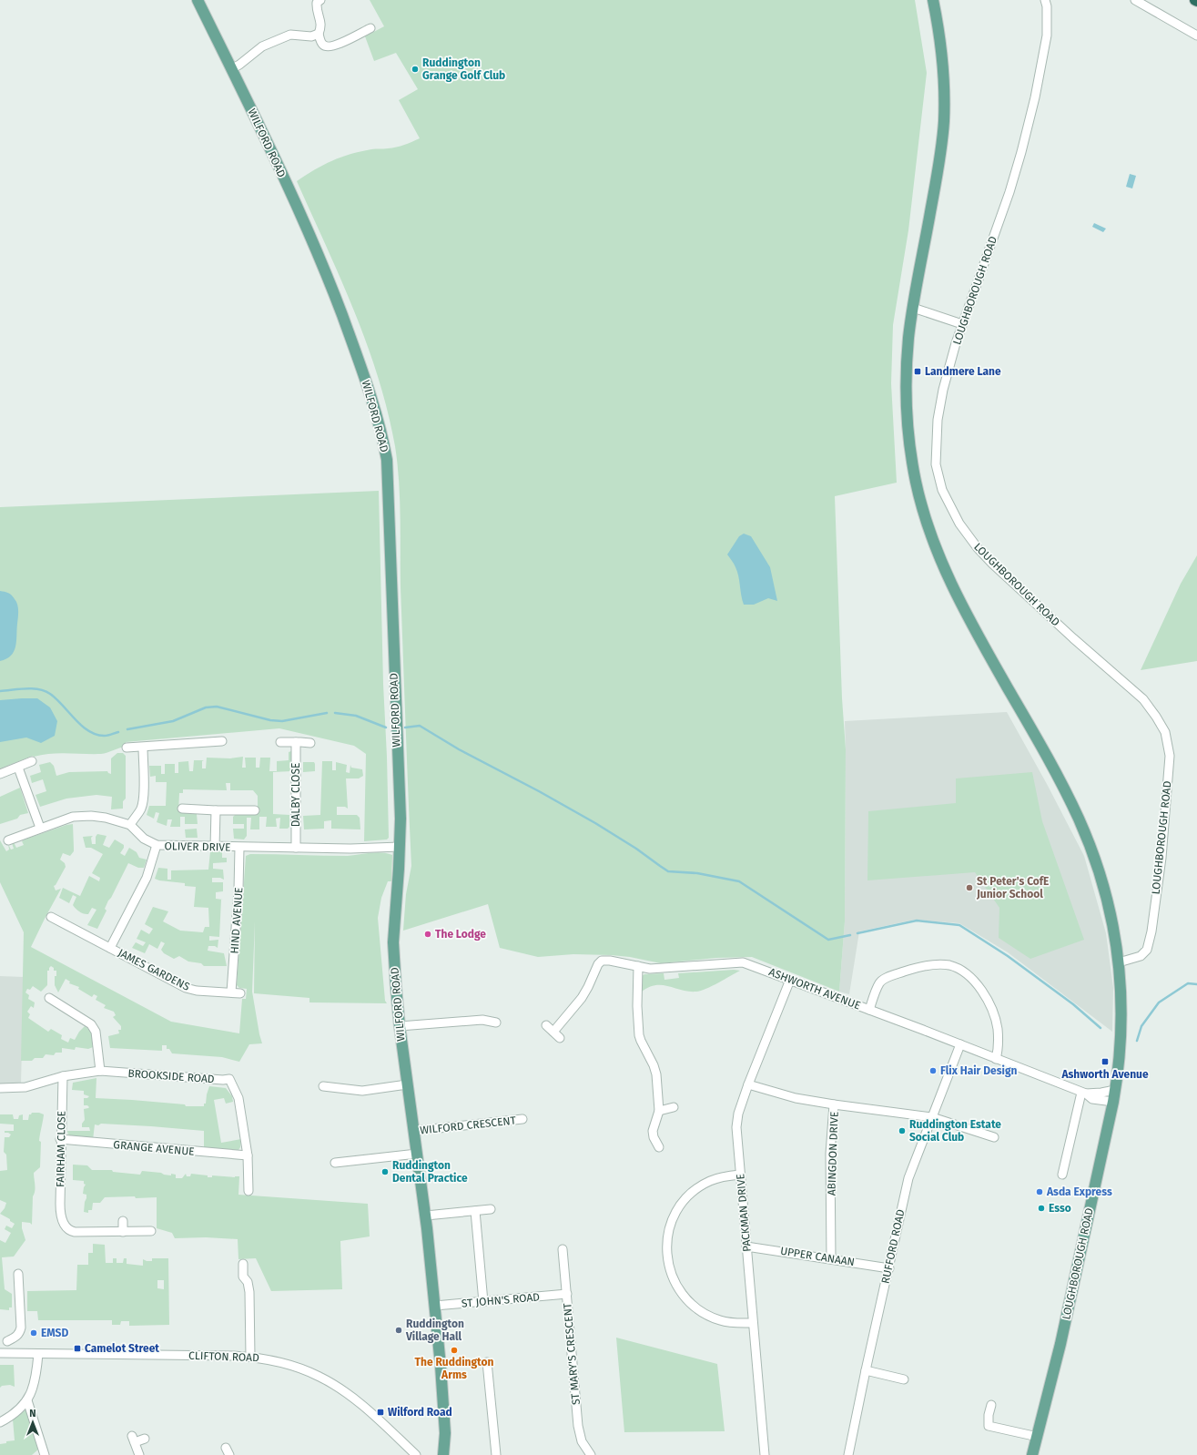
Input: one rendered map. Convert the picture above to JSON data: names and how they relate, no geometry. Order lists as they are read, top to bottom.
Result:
{
  "streets": {
    "main road": ["WILFORD ROAD", "LOUGHBOROUGH ROAD"],
    "street": [
      "DALBY CLOSE",
      "OLIVER DRIVE",
      "HIND AVENUE",
      "JAMES GARDENS",
      "ASHWORTH AVENUE",
      "BROOKSIDE ROAD",
      "WILFORD CRESCENT",
      "GRANGE AVENUE",
      "FAIRHAM CLOSE",
      "ABINGDON DRIVE",
      "PACKMAN DRIVE",
      "RUFFORD ROAD",
      "UPPER CANAAN",
      "ST JOHN'S ROAD",
      "ST MARY'S CRESCENT",
      "CLIFTON ROAD"
    ]
  },
  "crossings": [
    ["WILFORD ROAD", "OLIVER DRIVE"],
    ["WILFORD ROAD", "WILFORD CRESCENT"],
    ["WILFORD ROAD", "ST JOHN'S ROAD"],
    ["LOUGHBOROUGH ROAD", "ASHWORTH AVENUE"],
    ["DALBY CLOSE", "OLIVER DRIVE"],
    ["OLIVER DRIVE", "HIND AVENUE"],
    ["OLIVER DRIVE", "JAMES GARDENS"],
    ["HIND AVENUE", "JAMES GARDENS"],
    ["ASHWORTH AVENUE", "PACKMAN DRIVE"],
    ["ASHWORTH AVENUE", "RUFFORD ROAD"],
    ["BROOKSIDE ROAD", "GRANGE AVENUE"],
    ["BROOKSIDE ROAD", "FAIRHAM CLOSE"],
    ["GRANGE AVENUE", "FAIRHAM CLOSE"],
    ["ABINGDON DRIVE", "RUFFORD ROAD"],
    ["ABINGDON DRIVE", "UPPER CANAAN"],
    ["PACKMAN DRIVE", "UPPER CANAAN"],
    ["RUFFORD ROAD", "UPPER CANAAN"],
    ["ST JOHN'S ROAD", "ST MARY'S CRESCENT"]
  ],
  "places": {
    "other": [
      "Ruddington Grange Golf Club",
      "St Peter's CofE Junior School",
      "The Lodge",
      "Flix Hair Design",
      "Ruddington Estate Social Club",
      "Ruddington Dental Practice",
      "Asda Express",
      "Esso",
      "Ruddington Village Hall",
      "EMSD",
      "The Ruddington Arms"
    ],
    "transit": [
      "Landmere Lane",
      "Ashworth Avenue",
      "Camelot Street",
      "Wilford Road"
    ]
  },
  "north": "top"
}
